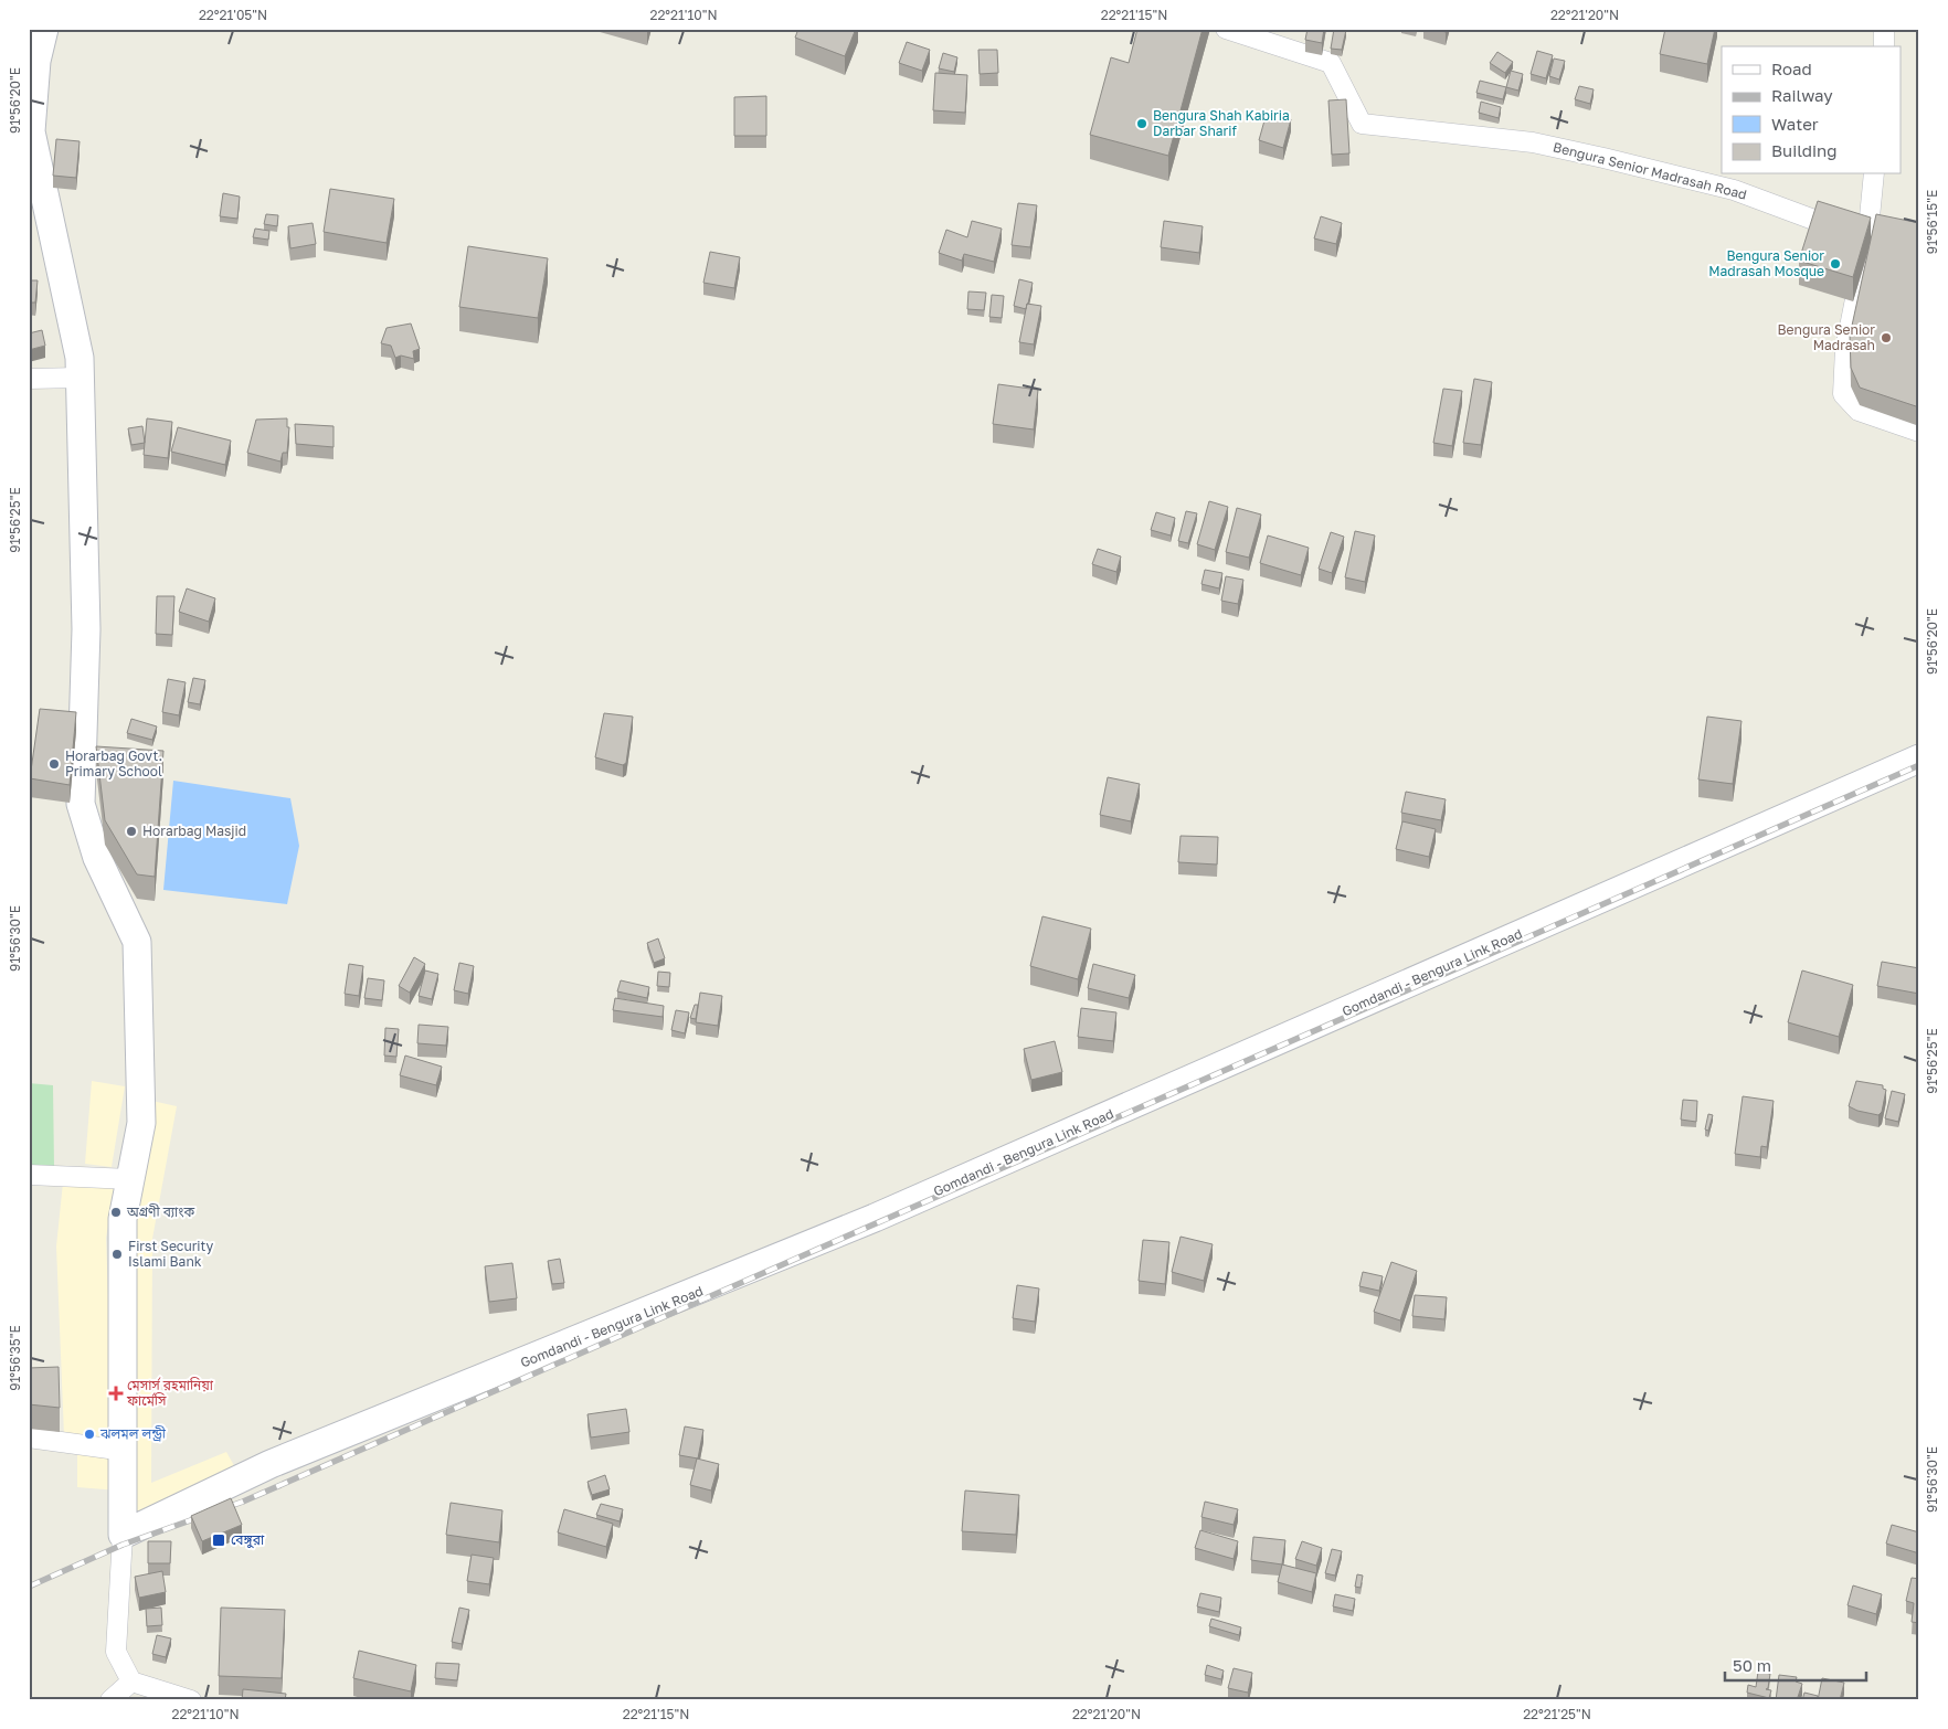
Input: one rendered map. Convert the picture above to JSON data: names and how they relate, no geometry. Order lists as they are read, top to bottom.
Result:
{
  "streets": {
    "main road": ["Gomdandi - Bengura Link Road"],
    "street": ["Bengura Senior Madrasah Road"]
  },
  "places": {
    "other": [
      "Bengura Shah Kabiria Darbar Sharif",
      "Bengura Senior Madrasah Mosque",
      "Bengura Senior Madrasah",
      "Horarbag Govt. Primary School",
      "Horarbag Masjid",
      "অগ্রণী ব্যাংক",
      "First Security Islami Bank",
      "ঝলমল লন্ড্রী"
    ],
    "health": ["মেসার্স রহমানিয়া ফার্মেসি"],
    "transit": ["বেঙ্গুরা"]
  },
  "legend": [
    "Road",
    "Railway",
    "Water",
    "Building"
  ],
  "scale_bar": "50 m",
  "coordinates": [
    "22°21'05\"N",
    "22°21'10\"N",
    "22°21'15\"N",
    "22°21'20\"N",
    "91°56'20\"E",
    "91°56'15\"E",
    "91°56'25\"E",
    "91°56'30\"E",
    "91°56'35\"E",
    "22°21'25\"N"
  ]
}
